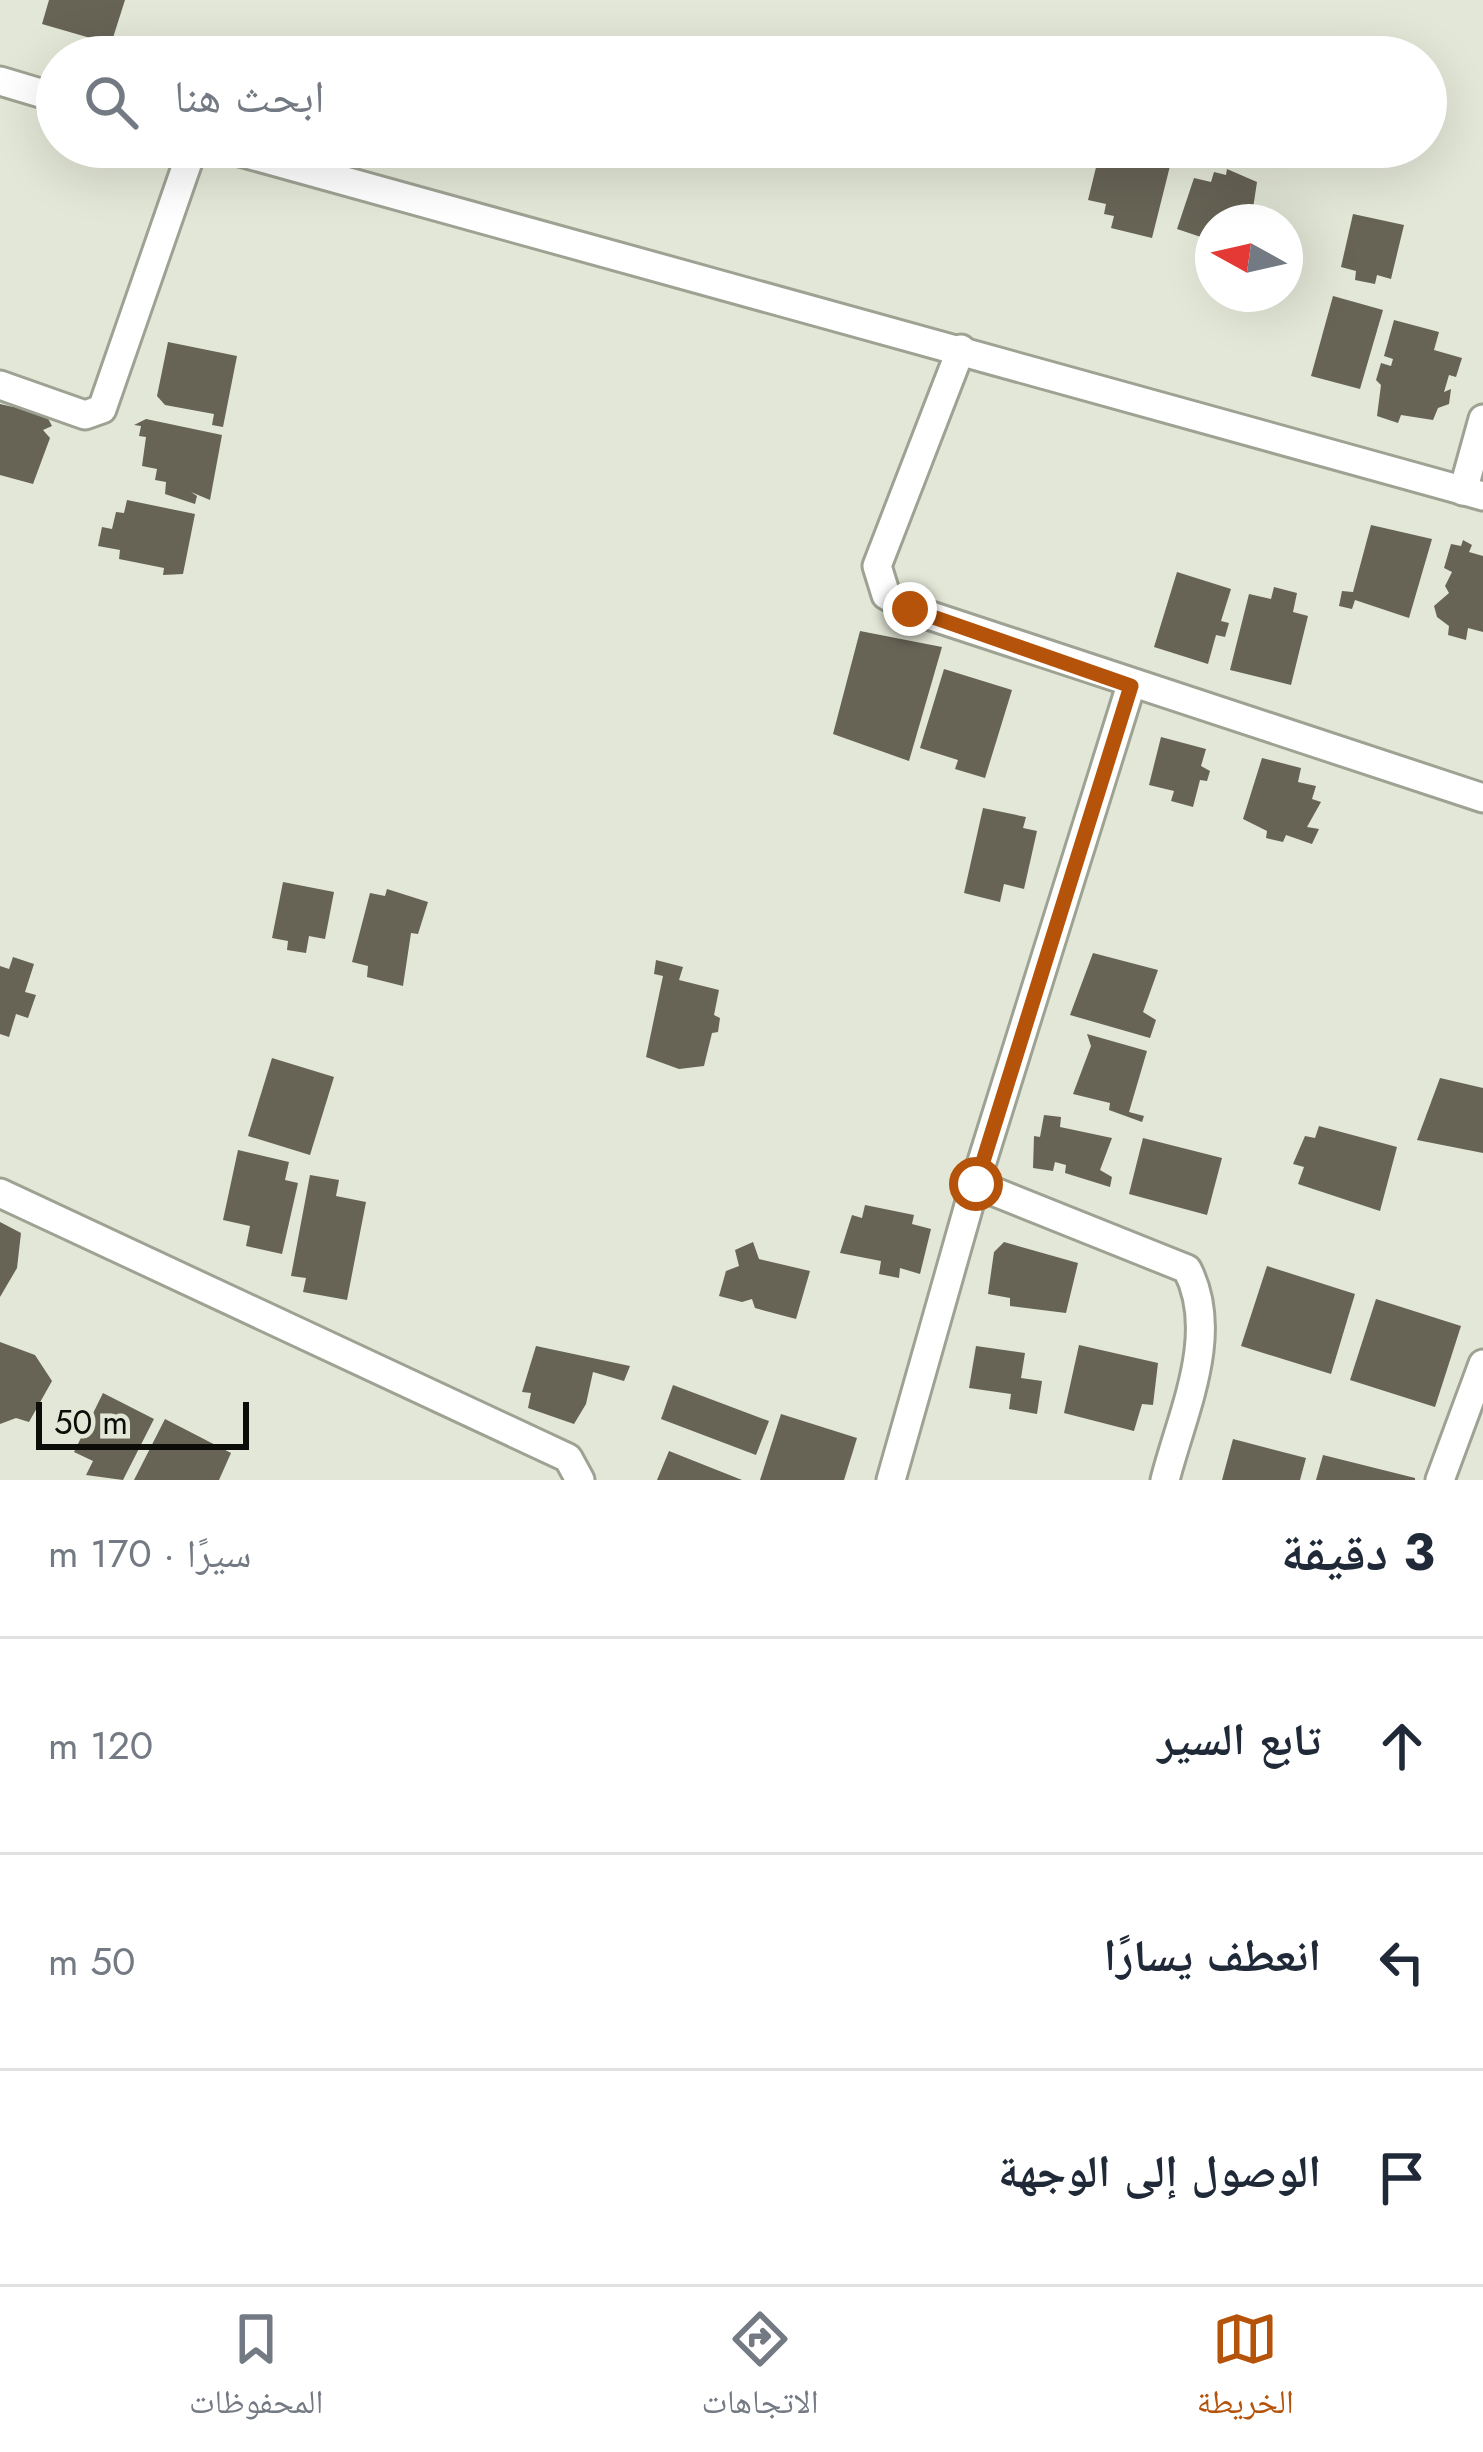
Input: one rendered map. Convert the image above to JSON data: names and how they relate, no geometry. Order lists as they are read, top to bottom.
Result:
{
  "scale_bar": "50 m",
  "north": "left",
  "page": {
    "search": "ابحث هنا",
    "scale": "50 m",
    "heading": ["3 دقيقة", "سيرًا · 170 m"],
    "list": [
      ["تابع السير", "120 m"],
      ["انعطف يسارًا", "50 m"],
      "الوصول إلى الوجهة"
    ],
    "nav": ["الخريطة", "الاتجاهات", "المحفوظات"]
  }
}
